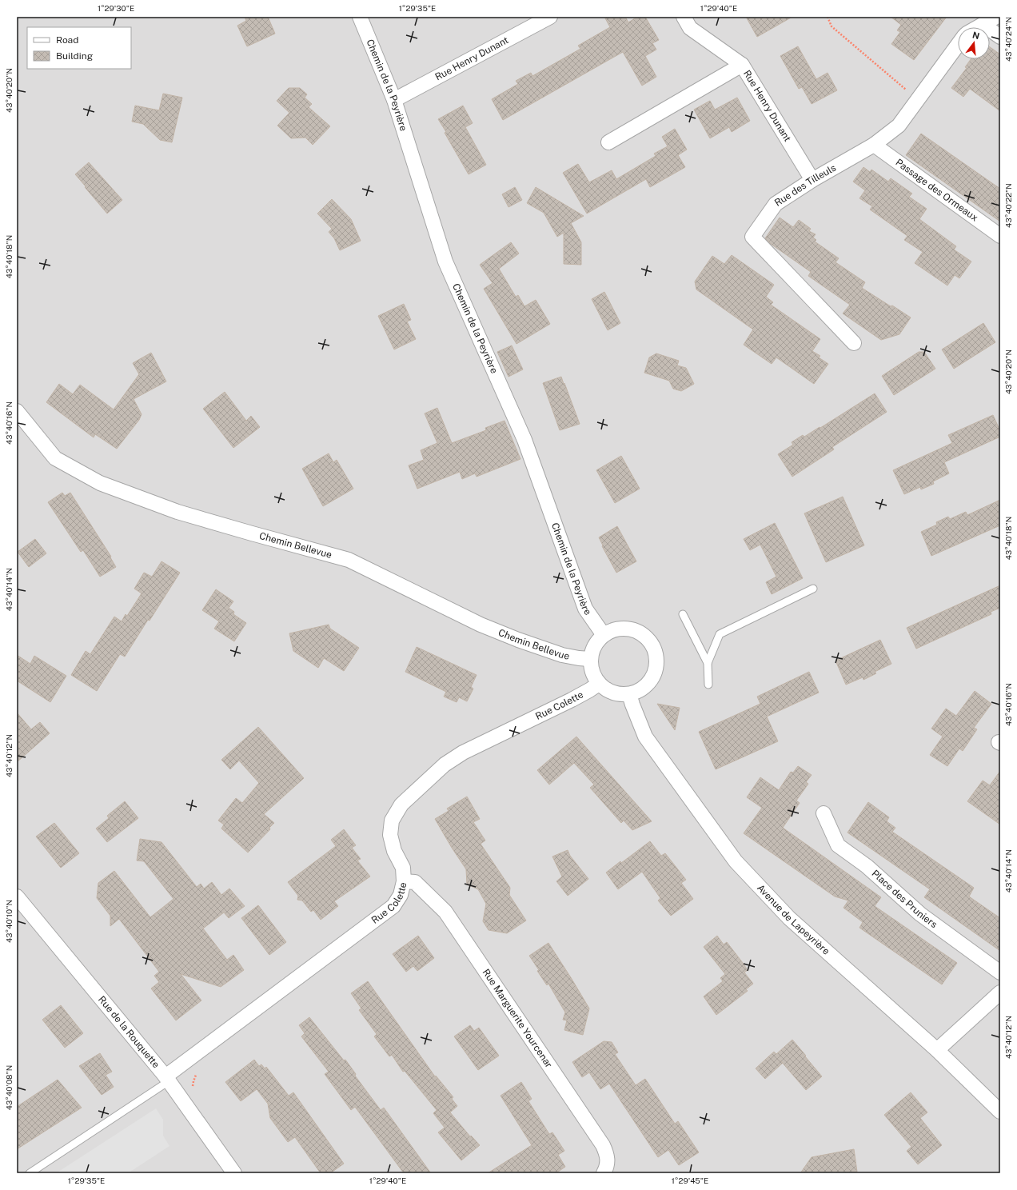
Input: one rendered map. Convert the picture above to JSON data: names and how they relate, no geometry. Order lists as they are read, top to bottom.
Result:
{
  "streets": {
    "street": [
      "Rue Henry Dunant",
      "Chemin de la Peyrière",
      "Rue des Tilleuls",
      "Passage des Ormeaux",
      "Chemin Bellevue",
      "Rue Colette",
      "Place des Pruniers",
      "Avenue de Lapeyrière",
      "Rue Marguerite Yourcenar",
      "Rue de la Rouquette"
    ]
  },
  "crossings": [
    ["Rue Henry Dunant", "Chemin de la Peyrière"],
    ["Rue Henry Dunant", "Rue des Tilleuls"],
    ["Chemin de la Peyrière", "Chemin Bellevue"],
    ["Chemin de la Peyrière", "Rue Colette"],
    ["Chemin de la Peyrière", "Avenue de Lapeyrière"],
    ["Rue des Tilleuls", "Passage des Ormeaux"],
    ["Chemin Bellevue", "Rue Colette"],
    ["Chemin Bellevue", "Avenue de Lapeyrière"],
    ["Rue Colette", "Avenue de Lapeyrière"],
    ["Rue Colette", "Rue Marguerite Yourcenar"],
    ["Rue Colette", "Rue de la Rouquette"]
  ],
  "legend": ["Road", "Building"],
  "north": "top",
  "coordinates": [
    "1°29'30\"E",
    "1°29'35\"E",
    "1°29'40\"E",
    "43°40'24\"N",
    "43°40'20\"N",
    "43°40'22\"N",
    "43°40'18\"N",
    "43°40'16\"N",
    "43°40'14\"N",
    "43°40'12\"N",
    "43°40'10\"N",
    "43°40'08\"N",
    "1°29'45\"E"
  ]
}
